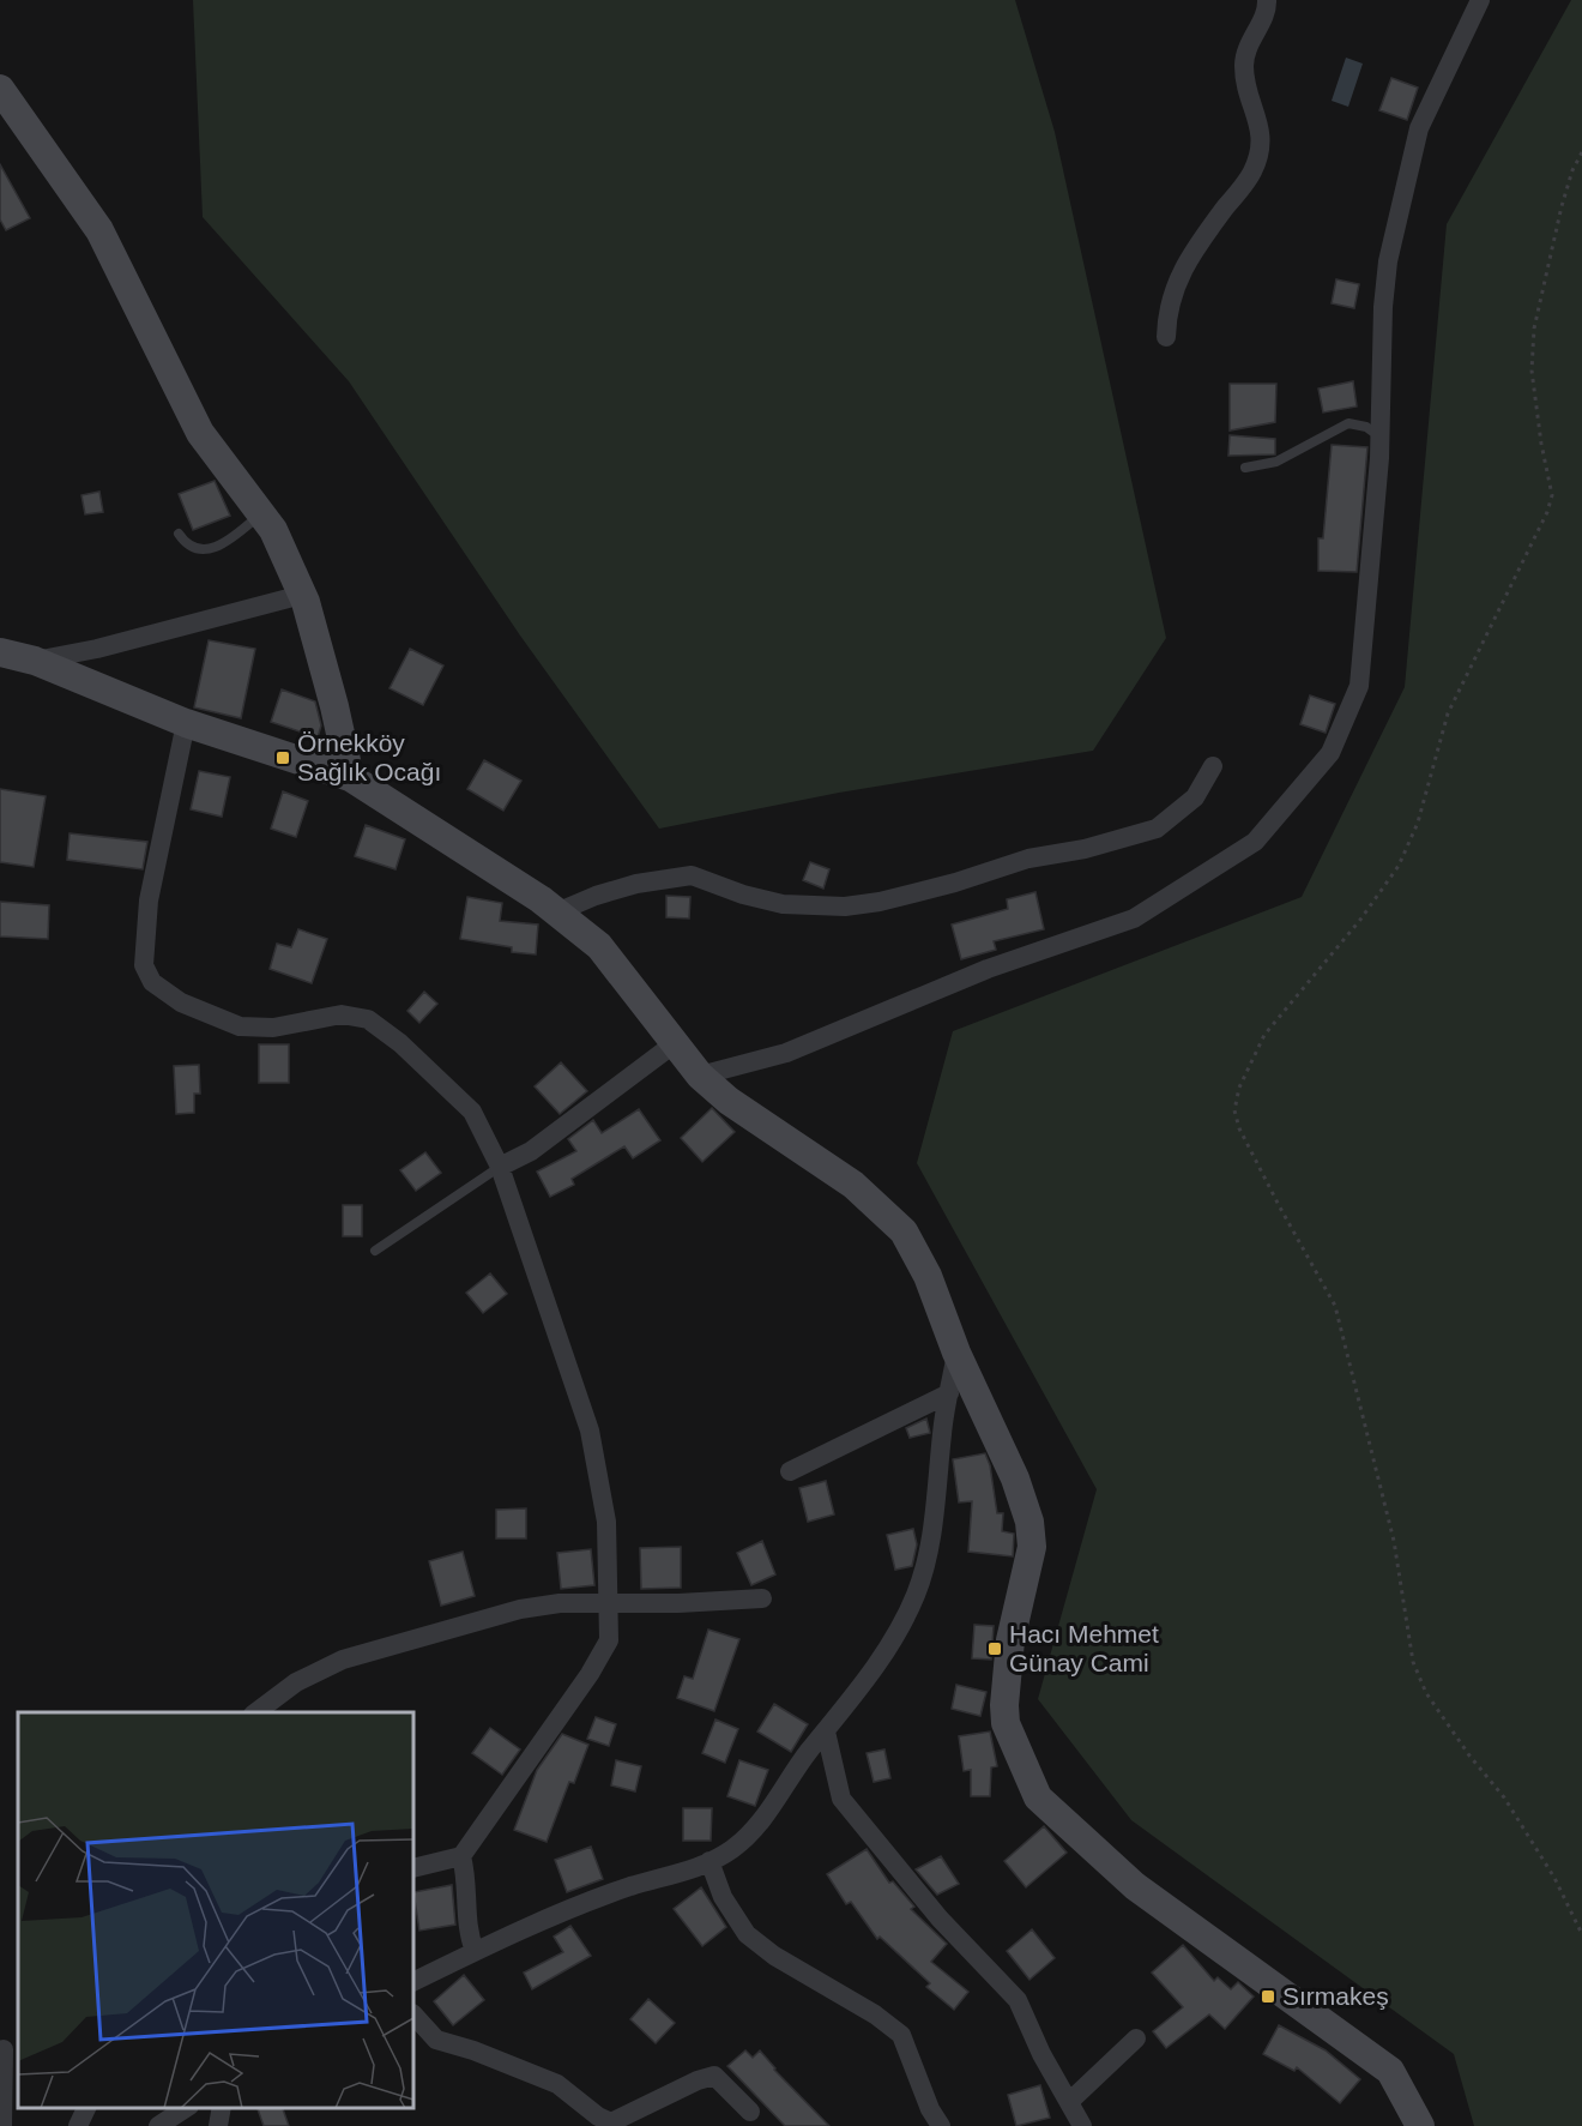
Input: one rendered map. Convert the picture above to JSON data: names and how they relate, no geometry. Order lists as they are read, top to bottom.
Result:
{
  "places": {
    "transit": ["Örnekköy Sağlık Ocağı", "Hacı Mehmet Günay Cami", "Sırmakeş"]
  }
}
